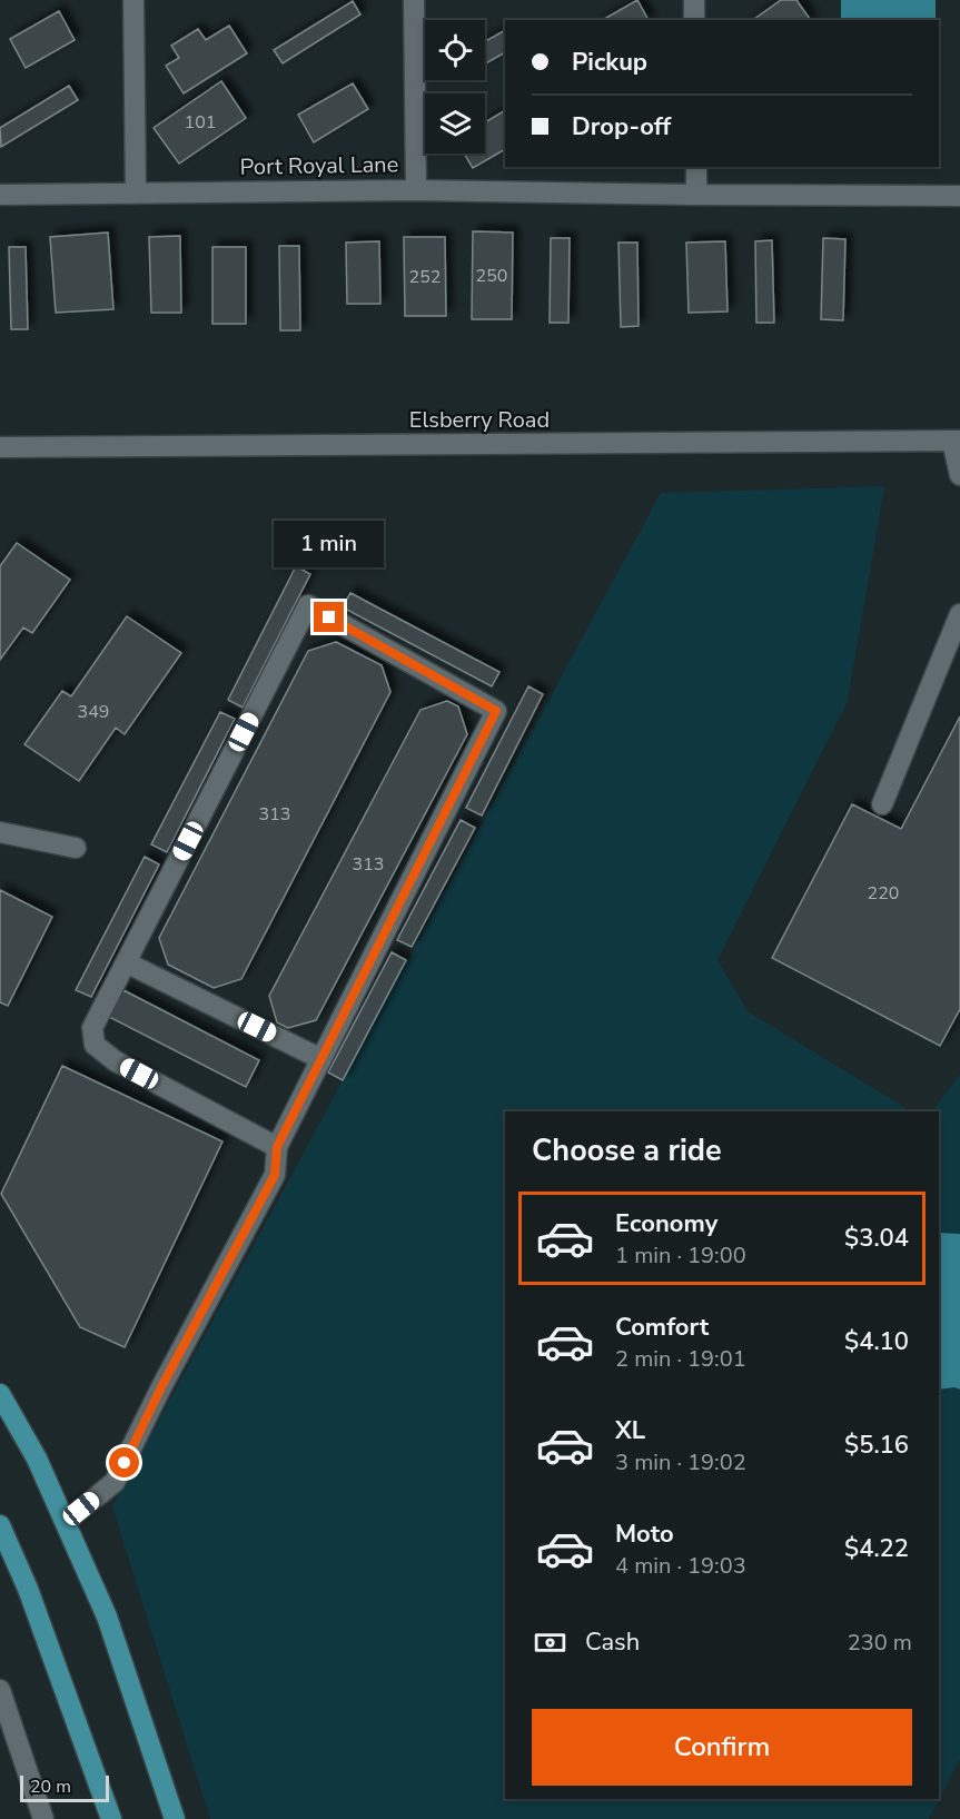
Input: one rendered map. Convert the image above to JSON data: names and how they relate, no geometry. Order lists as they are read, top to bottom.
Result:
{
  "streets": {
    "street": ["Port Royal Lane", "Elsberry Road"]
  },
  "house_numbers": [
    "101",
    "250",
    "252",
    "349",
    "313",
    "313",
    "220"
  ],
  "scale_bar": "20 m",
  "page": {
    "banner": ["Pickup", "Drop-off"],
    "bubble": "1 min",
    "heading": "Choose a ride",
    "list": [
      {
        "name": "Economy",
        "note": "1 min · 19:00",
        "value": "$3.04"
      },
      {
        "name": "Comfort",
        "note": "2 min · 19:01",
        "value": "$4.10"
      },
      {
        "name": "XL",
        "note": "3 min · 19:02",
        "value": "$5.16"
      },
      {
        "name": "Moto",
        "note": "4 min · 19:03",
        "value": "$4.22"
      }
    ],
    "pay": ["Cash", "230 m"],
    "buttons": "Confirm",
    "scale": "20 m"
  }
}
